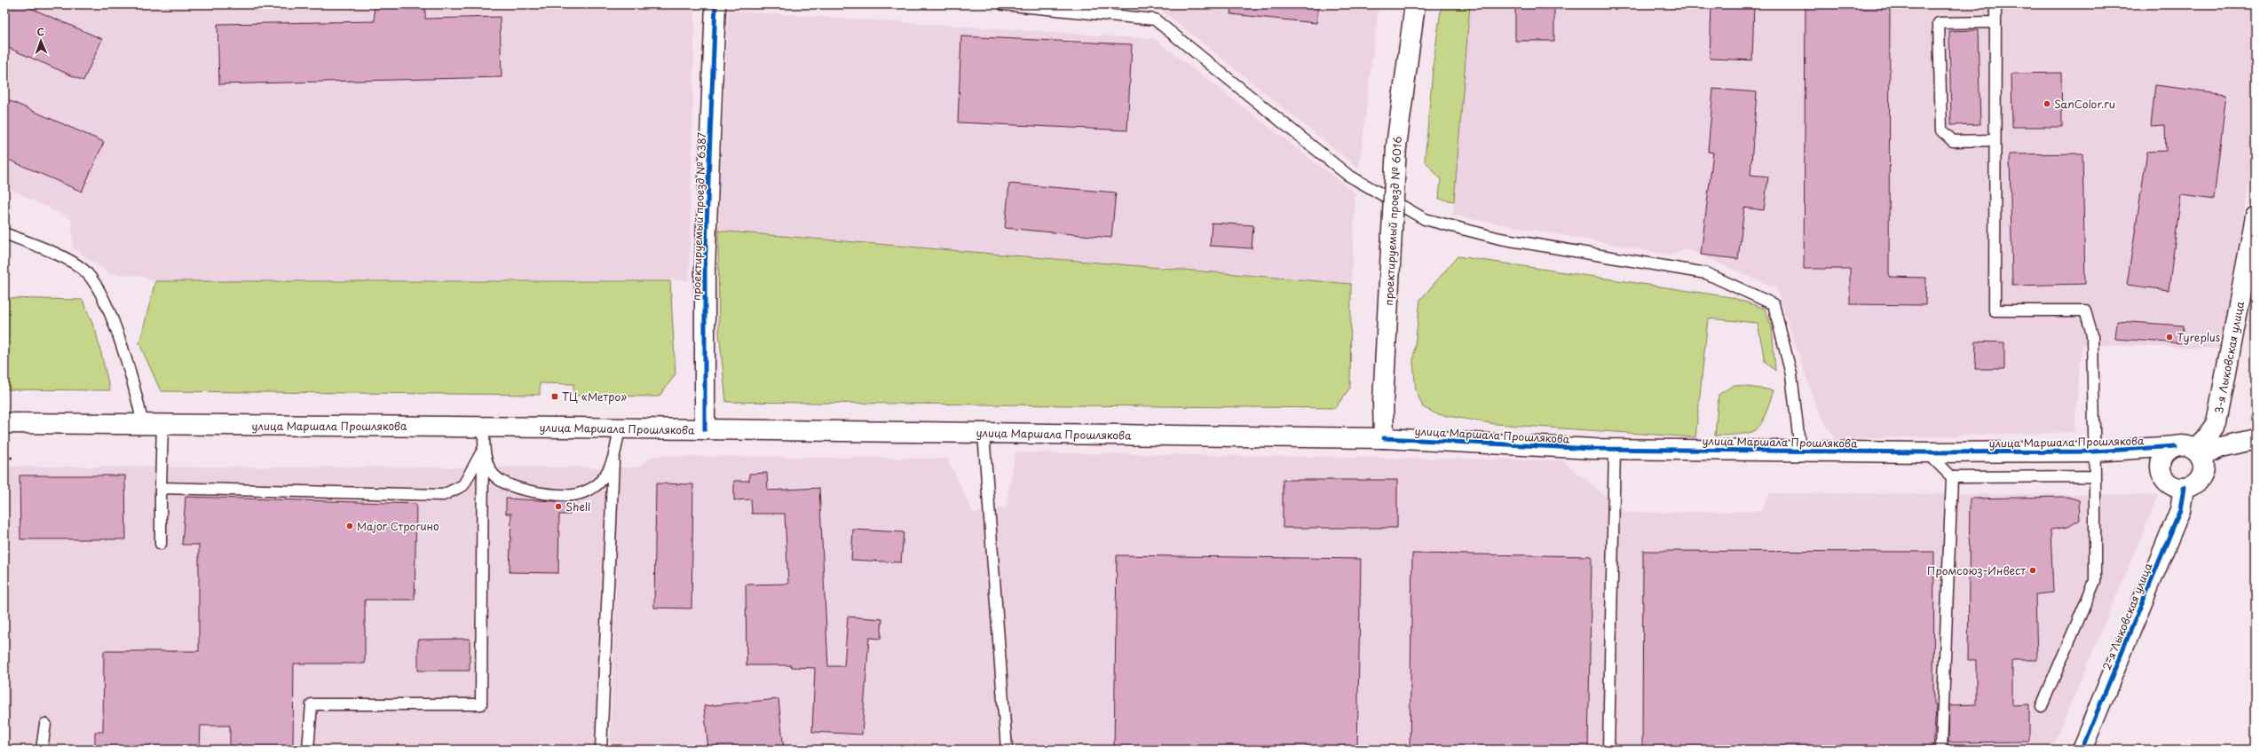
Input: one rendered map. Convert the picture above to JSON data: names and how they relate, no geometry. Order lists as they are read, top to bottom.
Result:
{
  "streets": {
    "street": [
      "проектируемый проезд № 6387",
      "проектируемый проезд № 6016",
      "3-я Лыковская улица",
      "улица Маршала Прошлякова",
      "2-я Лыковская улица"
    ]
  },
  "crossings": [
    ["проектируемый проезд № 6387", "улица Маршала Прошлякова"],
    ["проектируемый проезд № 6016", "улица Маршала Прошлякова"],
    ["3-я Лыковская улица", "улица Маршала Прошлякова"],
    ["3-я Лыковская улица", "2-я Лыковская улица"],
    ["улица Маршала Прошлякова", "2-я Лыковская улица"]
  ],
  "places": {
    "other": [
      "SanColor.ru",
      "Tyreplus",
      "Shell",
      "Major Строгино",
      "Промсоюз-Инвест"
    ],
    "transit": ["ТЦ «Метро»"]
  },
  "north": "top"
}
